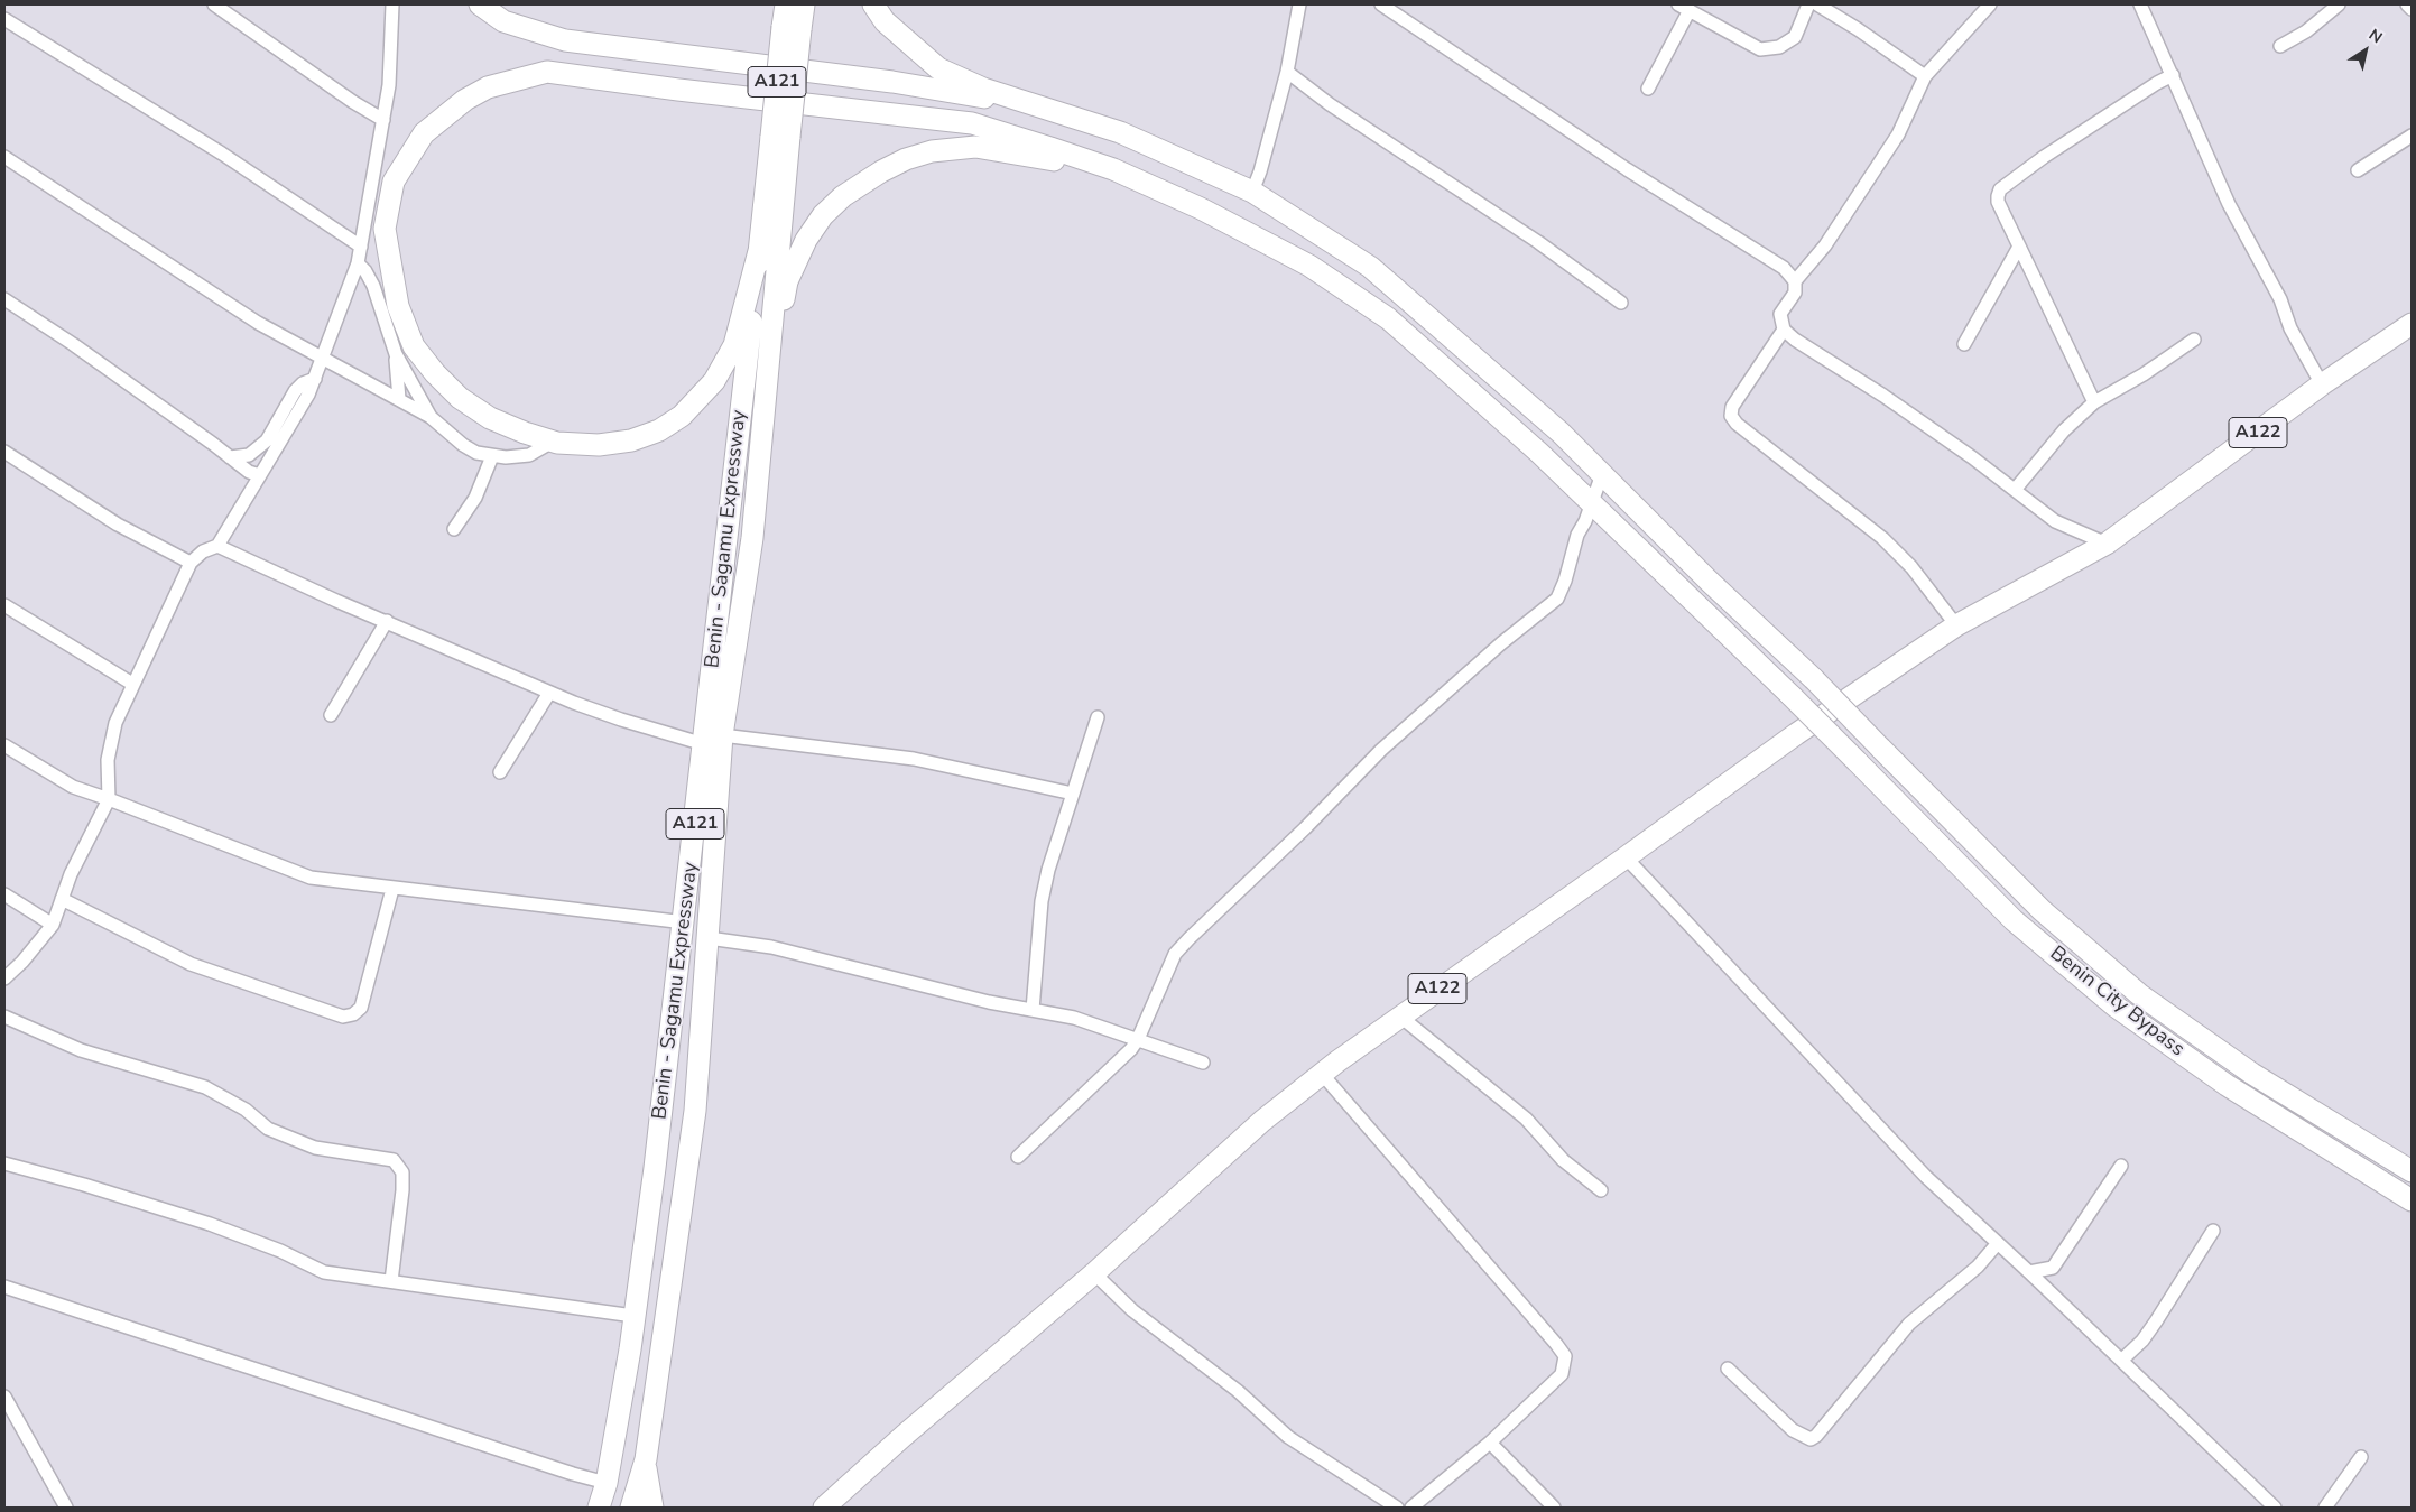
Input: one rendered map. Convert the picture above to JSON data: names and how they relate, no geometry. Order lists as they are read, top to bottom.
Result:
{
  "streets": {
    "highway": [
      "A121",
      "A122",
      "Benin - Sagamu Expressway",
      "Benin City Bypass"
    ]
  },
  "crossings": [
    ["A121", "Benin - Sagamu Expressway"]
  ],
  "north": "top right"
}
